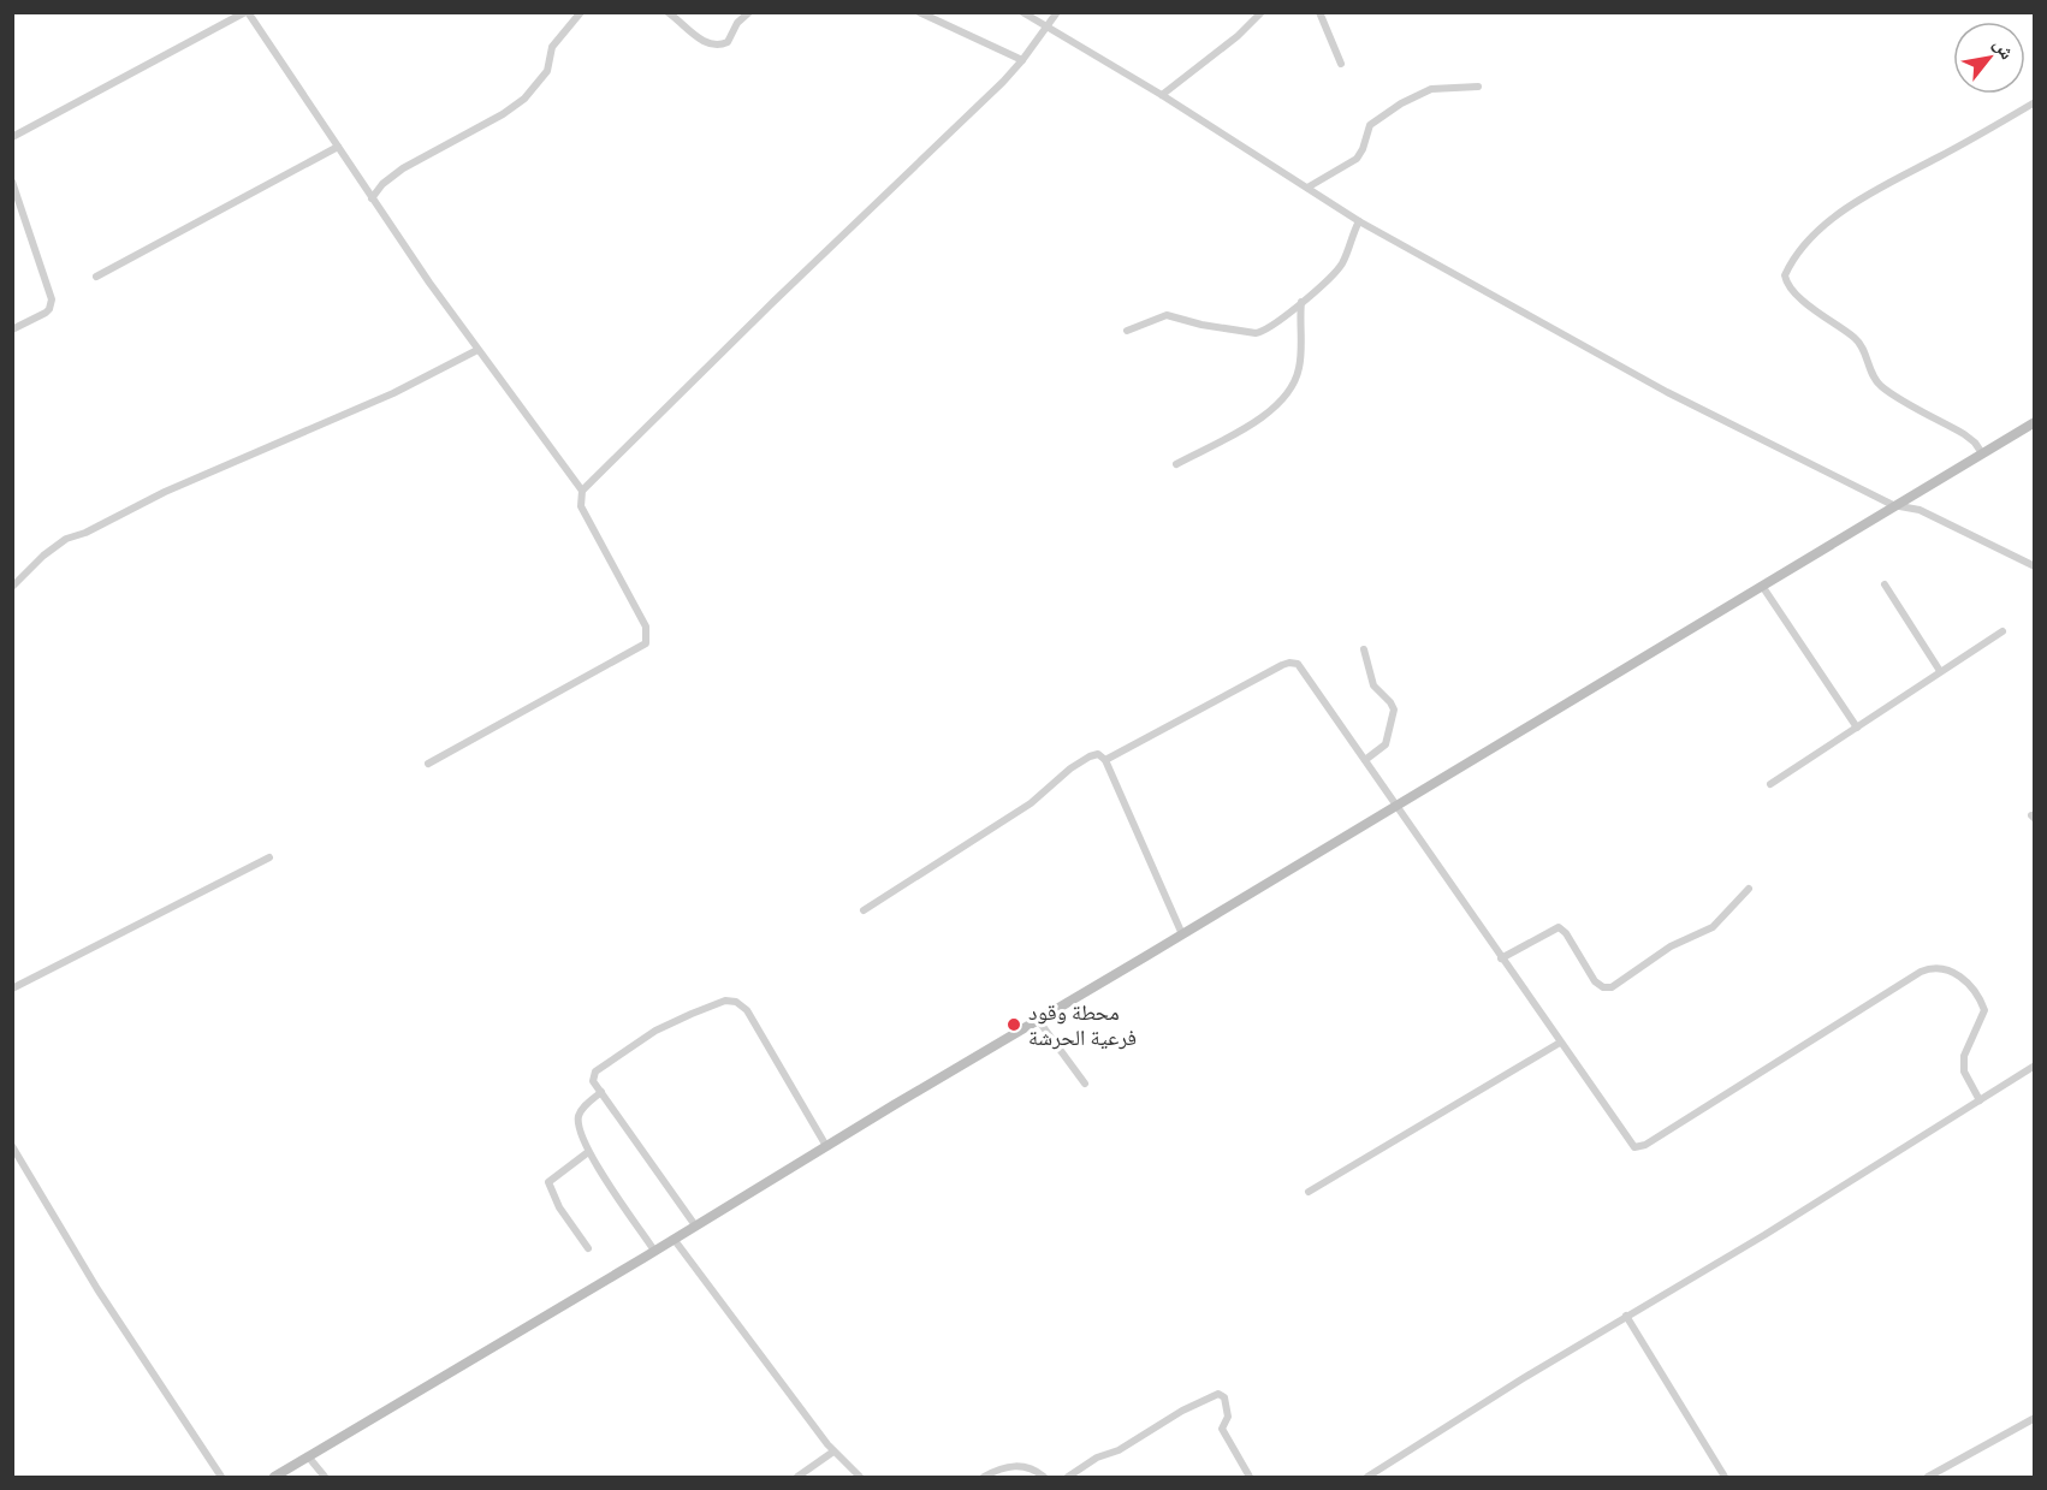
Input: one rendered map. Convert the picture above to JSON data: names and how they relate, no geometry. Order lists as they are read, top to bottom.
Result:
{
  "places": ["محطة وقود فرعية الحرشة"],
  "north": "top right"
}
